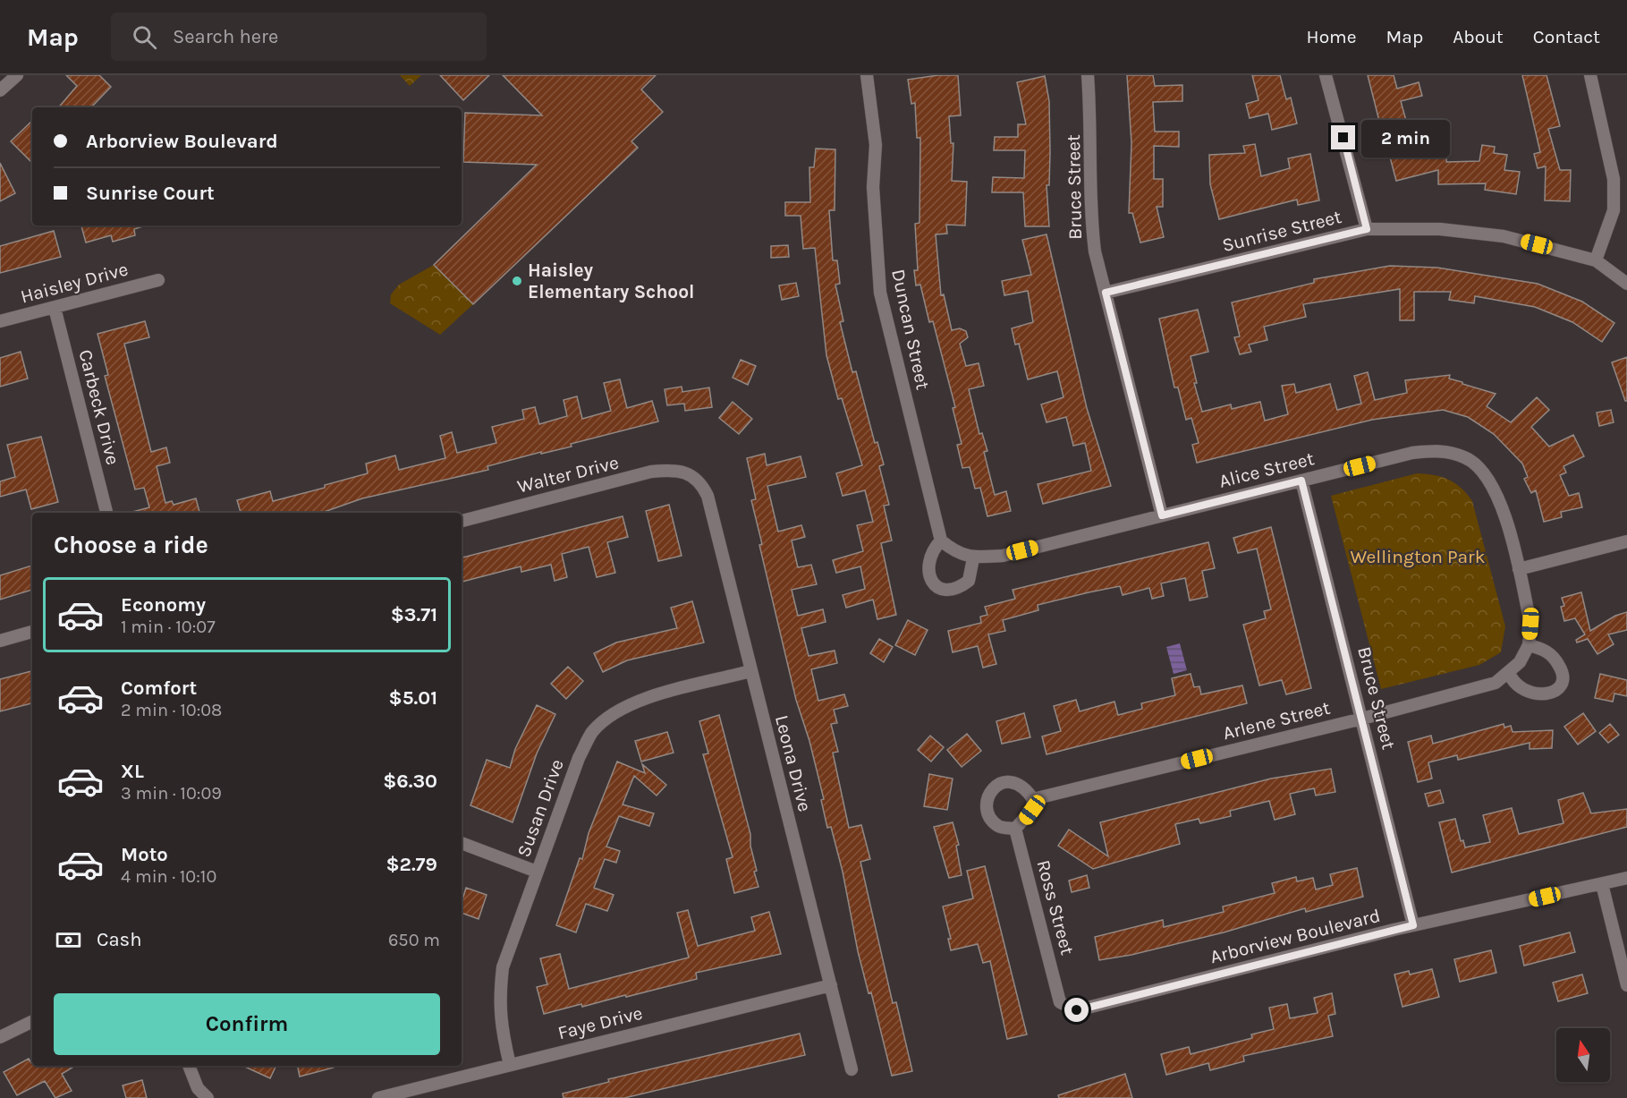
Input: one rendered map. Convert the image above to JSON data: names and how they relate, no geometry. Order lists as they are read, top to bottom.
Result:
{
  "streets": {
    "street": [
      "Bruce Street",
      "Sunrise Street",
      "Haisley Drive",
      "Duncan Street",
      "Carbeck Drive",
      "Alice Street",
      "Walter Drive",
      "Arlene Street",
      "Leona Drive",
      "Susan Drive",
      "Ross Street",
      "Arborview Boulevard",
      "Faye Drive"
    ]
  },
  "crossings": [
    ["Bruce Street", "Sunrise Street"],
    ["Bruce Street", "Alice Street"],
    ["Bruce Street", "Arlene Street"],
    ["Bruce Street", "Arborview Boulevard"],
    ["Haisley Drive", "Carbeck Drive"],
    ["Duncan Street", "Alice Street"],
    ["Walter Drive", "Leona Drive"],
    ["Arlene Street", "Ross Street"],
    ["Leona Drive", "Susan Drive"],
    ["Leona Drive", "Faye Drive"],
    ["Susan Drive", "Faye Drive"],
    ["Ross Street", "Arborview Boulevard"]
  ],
  "parks": ["Wellington Park"],
  "places": ["Haisley Elementary School"],
  "north": "top",
  "page": {
    "header": "Map",
    "search": "Search here",
    "nav": [
      "Home",
      "Map",
      "About",
      "Contact"
    ],
    "banner": ["Arborview Boulevard", "Sunrise Court"],
    "bubble": "2 min",
    "heading": "Choose a ride",
    "list": [
      {
        "name": "Economy",
        "note": "1 min · 10:07",
        "value": "$3.71"
      },
      {
        "name": "Comfort",
        "note": "2 min · 10:08",
        "value": "$5.01"
      },
      {
        "name": "XL",
        "note": "3 min · 10:09",
        "value": "$6.30"
      },
      {
        "name": "Moto",
        "note": "4 min · 10:10",
        "value": "$2.79"
      }
    ],
    "pay": ["Cash", "650 m"],
    "buttons": "Confirm"
  }
}
